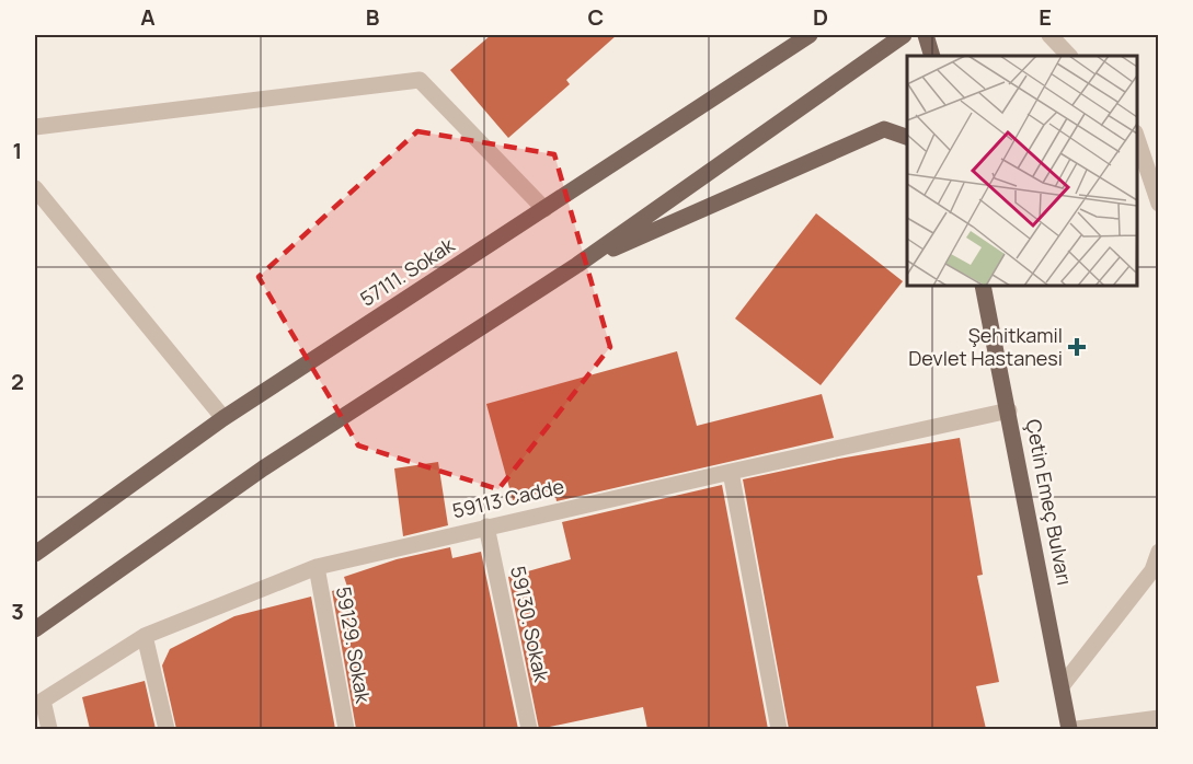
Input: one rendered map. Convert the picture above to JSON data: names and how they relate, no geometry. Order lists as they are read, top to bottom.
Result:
{
  "streets": {
    "main road": ["57111. Sokak", "Çetin Emeç Bulvarı"],
    "street": ["59113 Cadde", "59130. Sokak", "59129. Sokak"]
  },
  "crossings": [
    ["59113 Cadde", "Çetin Emeç Bulvarı"],
    ["59113 Cadde", "59130. Sokak"],
    ["59113 Cadde", "59129. Sokak"]
  ],
  "places": {
    "health": ["Şehitkamil Devlet Hastanesi"]
  },
  "grid": {
    "columns": [
      "A",
      "B",
      "C",
      "D",
      "E"
    ],
    "rows": ["1", "2", "3"]
  }
}
